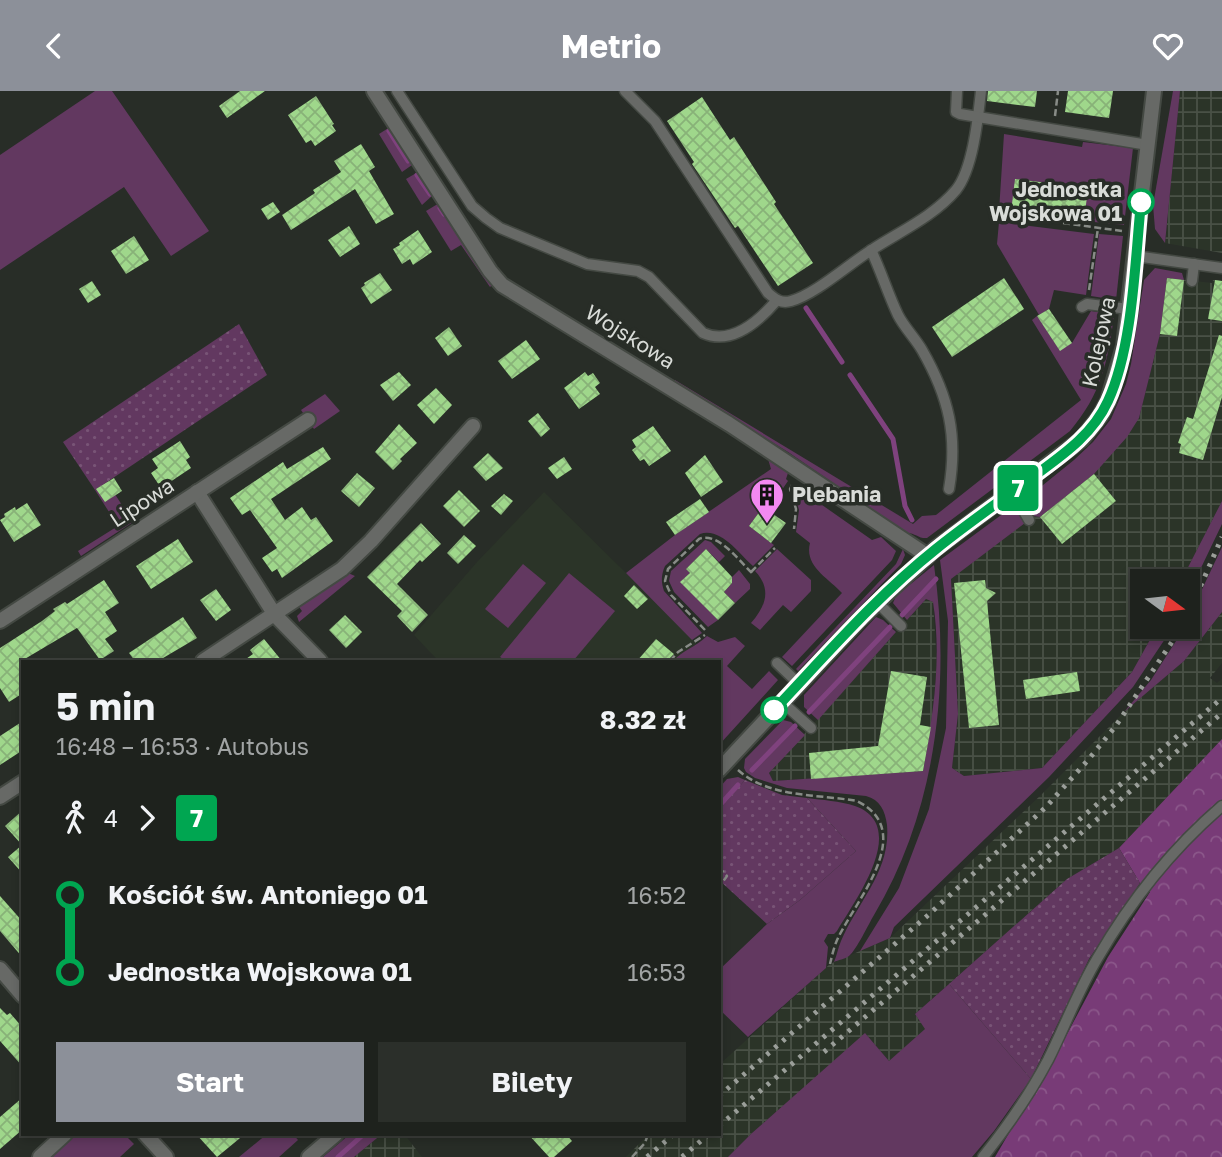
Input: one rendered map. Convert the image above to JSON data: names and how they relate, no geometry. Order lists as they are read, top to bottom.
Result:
{
  "streets": {
    "street": ["Wojskowa", "Kolejowa", "Lipowa"]
  },
  "crossings": [
    ["Wojskowa", "Kolejowa"]
  ],
  "places": {
    "other": ["Jednostka Wojskowa 01"],
    "building": ["Plebania"]
  },
  "lines": ["bus line 7"],
  "north": "right",
  "page": {
    "header": "Metrio",
    "on_map": "7",
    "heading": ["5 min", "16:48 – 16:53 · Autobus", "8.32 zł"],
    "legs": ["4", "7"],
    "list": [
      {
        "name": "Kościół św. Antoniego 01",
        "value": "16:52"
      },
      {
        "name": "Jednostka Wojskowa 01",
        "value": "16:53"
      }
    ],
    "buttons": ["Start", "Bilety"]
  }
}
